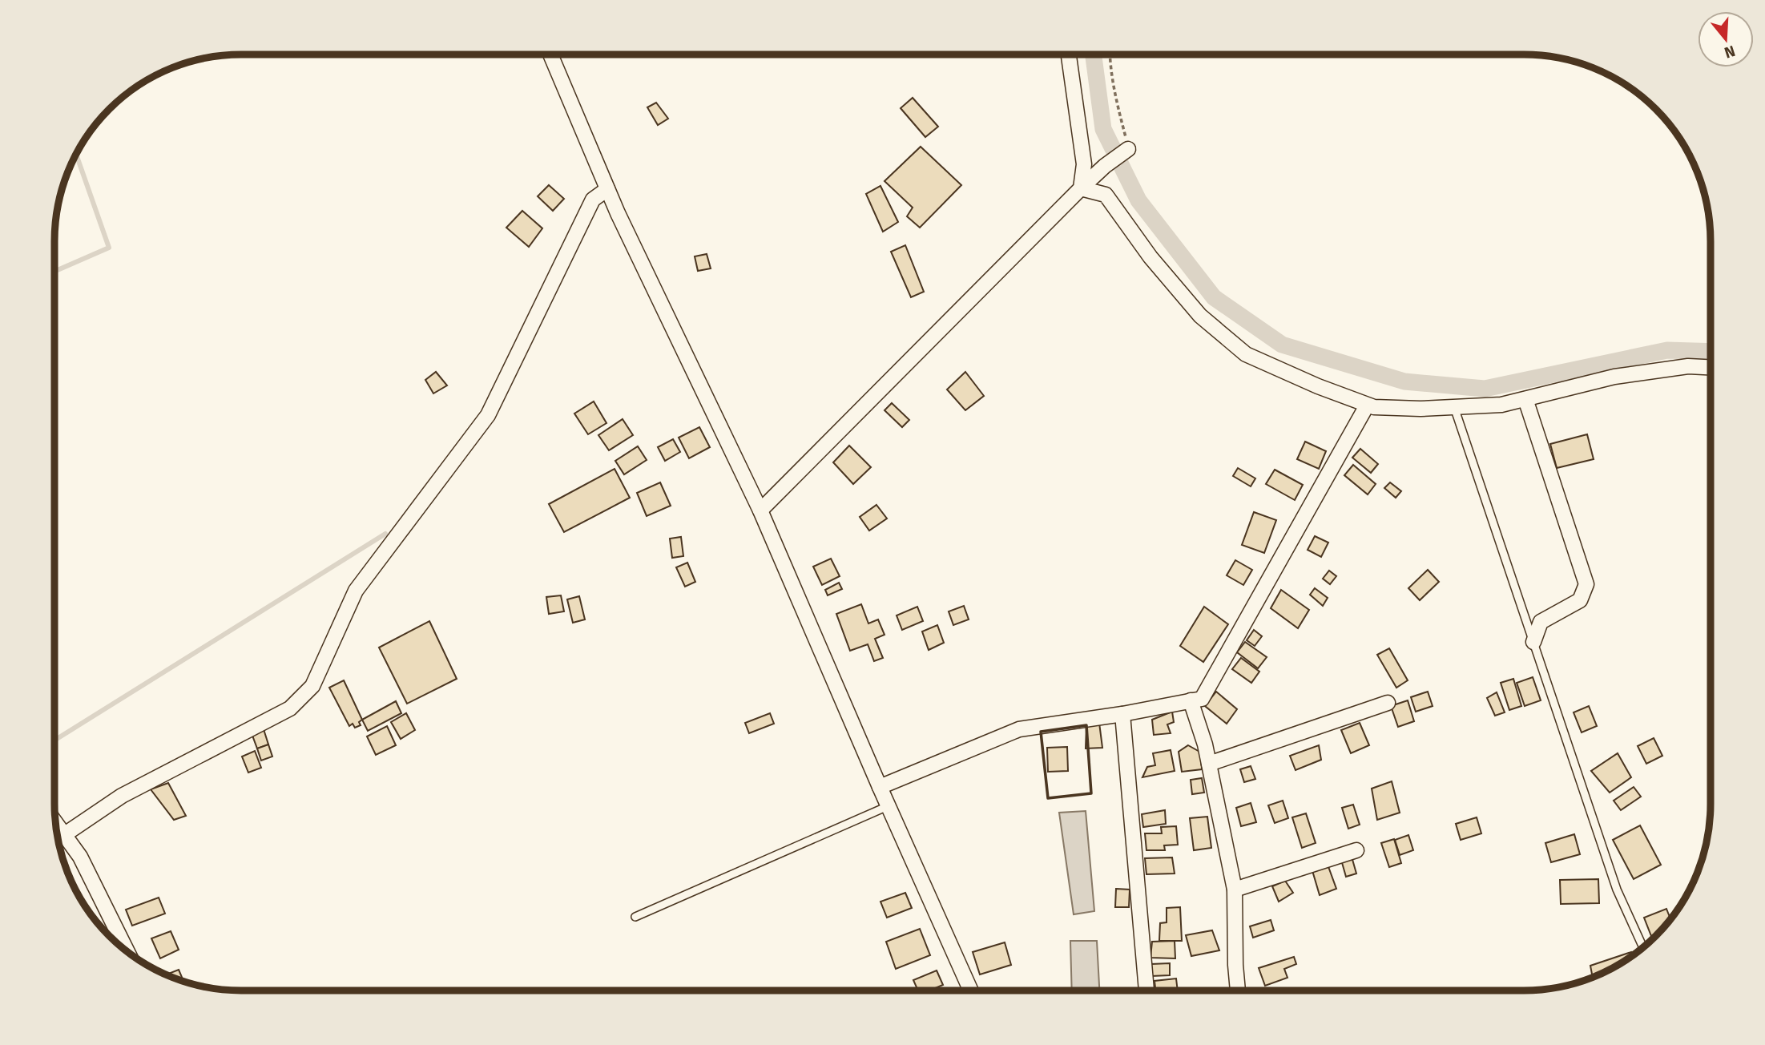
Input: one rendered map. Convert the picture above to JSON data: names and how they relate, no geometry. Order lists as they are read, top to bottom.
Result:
{
  "north": "bottom"
}
